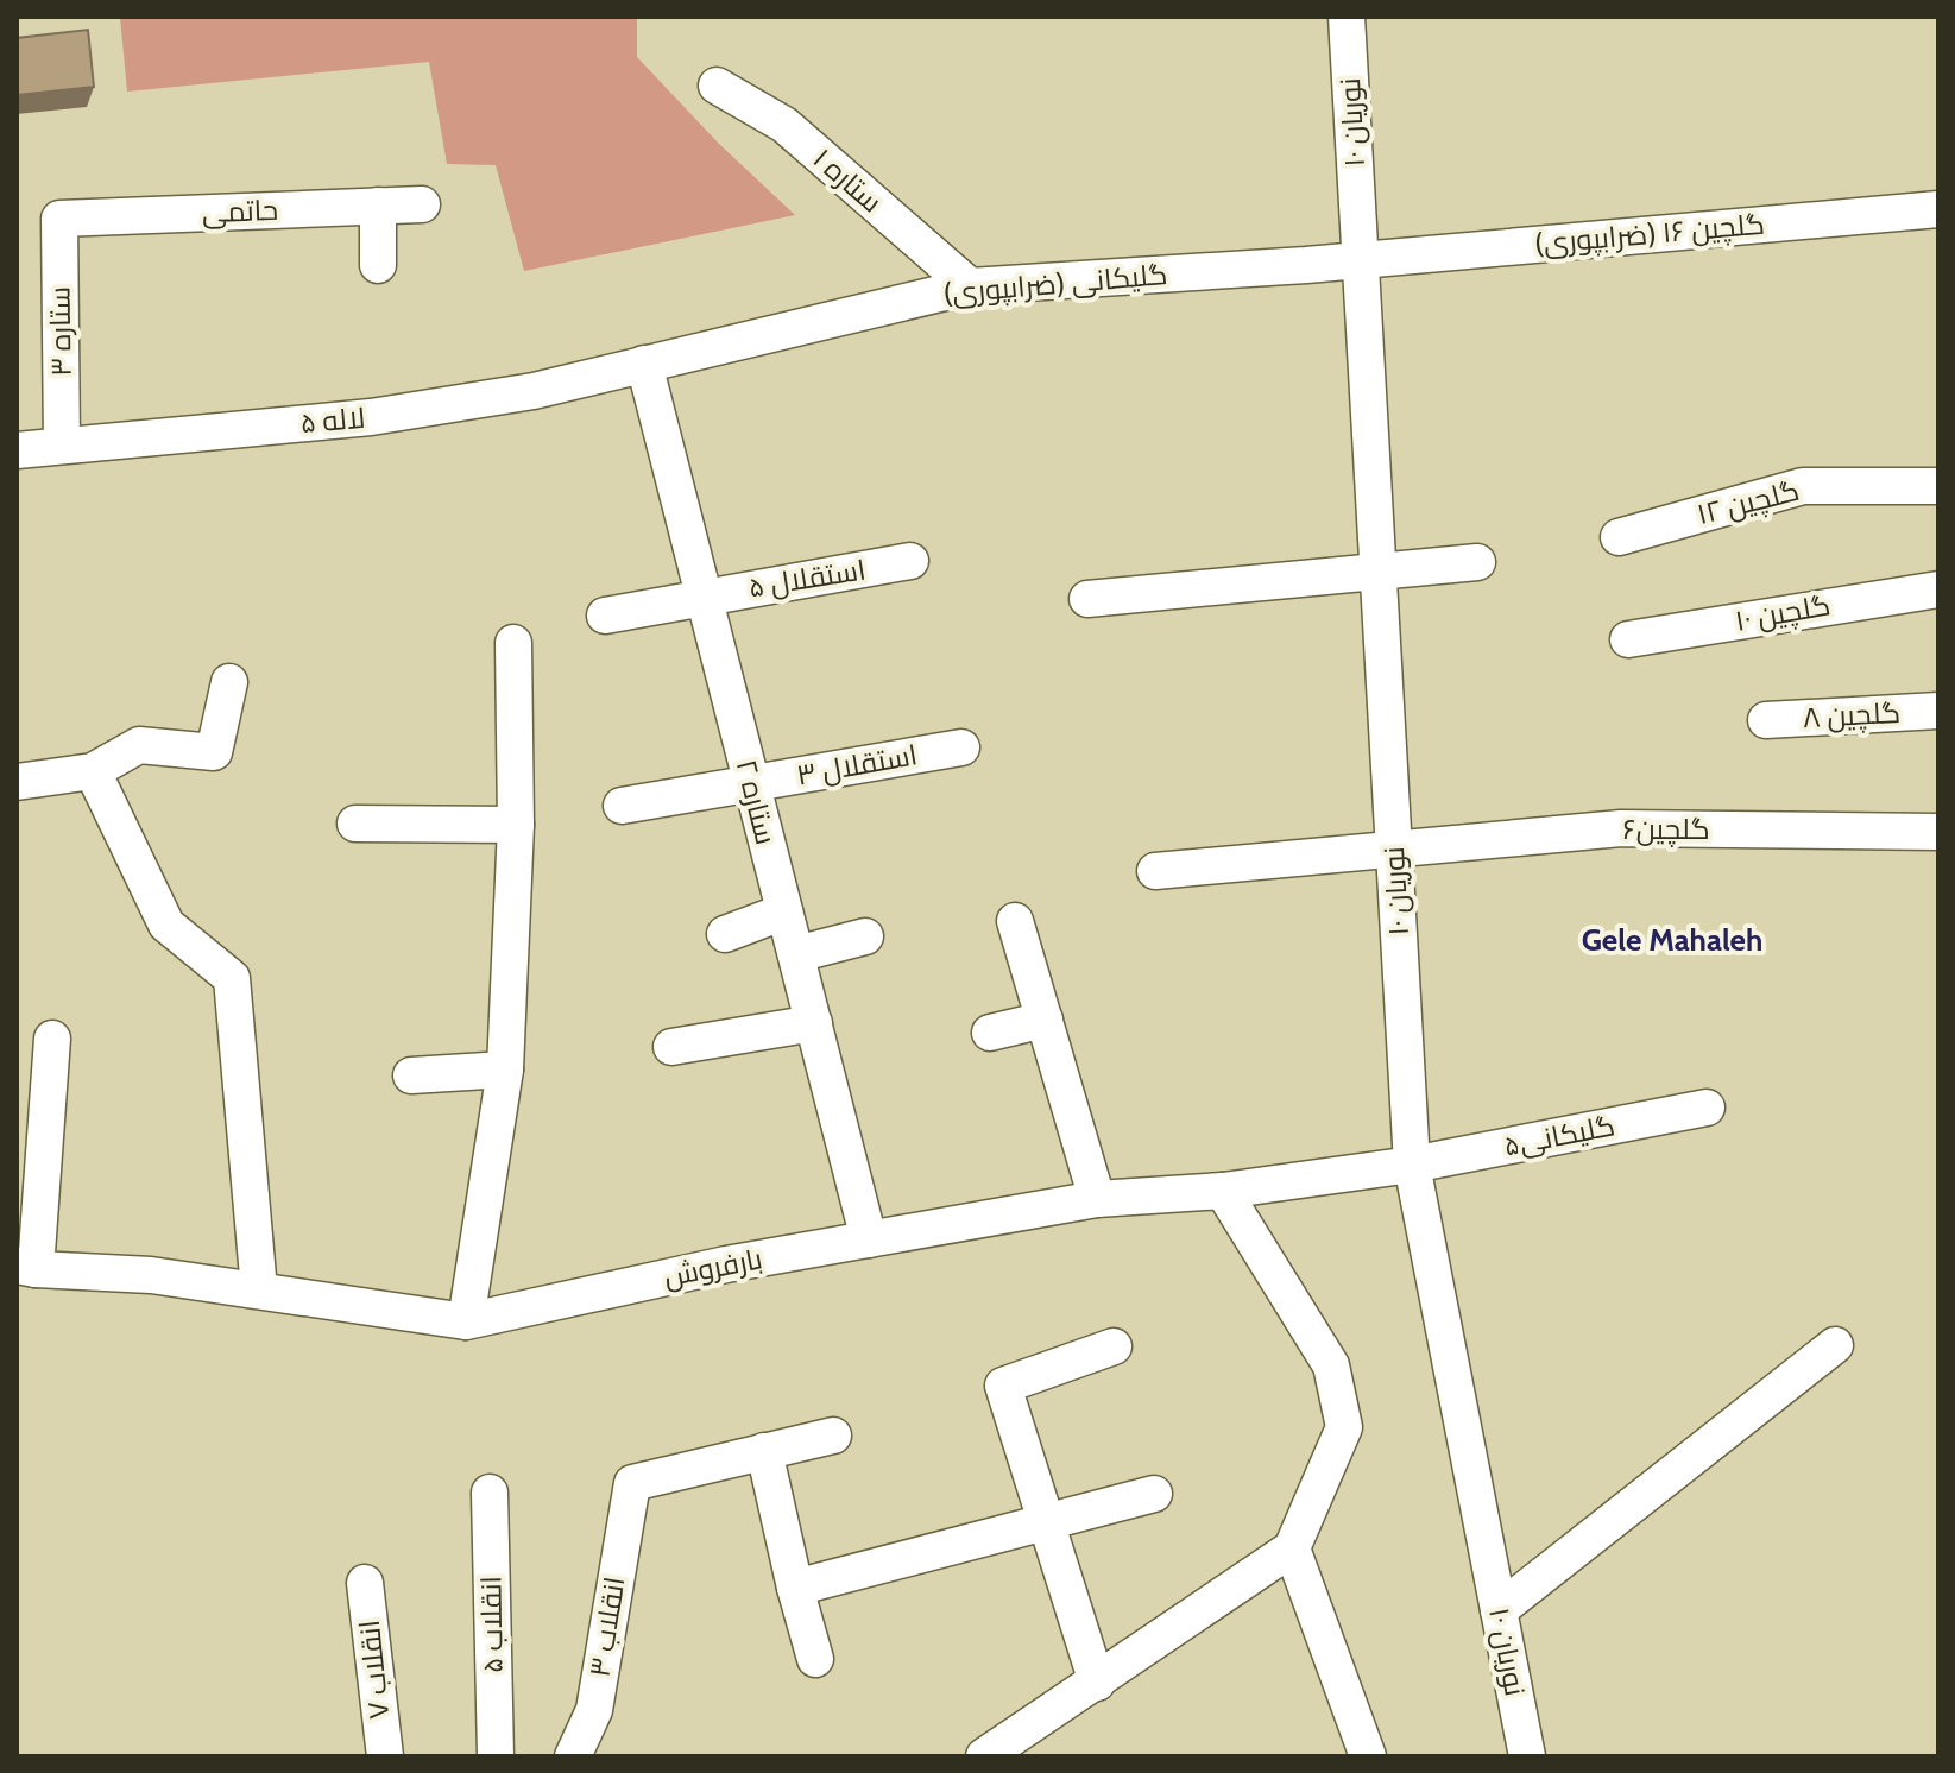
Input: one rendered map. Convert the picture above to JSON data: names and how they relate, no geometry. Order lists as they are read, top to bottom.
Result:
{
  "streets": {
    "street": [
      "نوریان ۱۰",
      "ستاره ۱",
      "حاتمی",
      "گلچین ۱۶ (ضرابپوری)",
      "گلیکانی (ضرابپوری)",
      "ستاره ۳",
      "لاله ۵",
      "گلچین ۱۲",
      "استقلال ۵",
      "گلچین ۱۰",
      "گلچین ۸",
      "استقلال ۳",
      "ستاره ۲",
      "گلچین۶",
      "گلیکانی۵",
      "بارفروش",
      "انقلاب ۵",
      "انقلاب ۳",
      "انقلاب ۷"
    ]
  },
  "crossings": [
    ["نوریان ۱۰", "گلچین ۱۶ (ضرابپوری)"],
    ["نوریان ۱۰", "گلیکانی (ضرابپوری)"],
    ["نوریان ۱۰", "گلچین۶"],
    ["نوریان ۱۰", "گلیکانی۵"],
    ["نوریان ۱۰", "بارفروش"],
    ["ستاره ۱", "گلیکانی (ضرابپوری)"],
    ["حاتمی", "ستاره ۳"],
    ["گلچین ۱۶ (ضرابپوری)", "گلیکانی (ضرابپوری)"],
    ["گلیکانی (ضرابپوری)", "لاله ۵"],
    ["گلیکانی (ضرابپوری)", "ستاره ۲"],
    ["ستاره ۳", "لاله ۵"],
    ["لاله ۵", "ستاره ۲"],
    ["استقلال ۵", "ستاره ۲"],
    ["استقلال ۳", "ستاره ۲"],
    ["ستاره ۲", "بارفروش"],
    ["گلیکانی۵", "بارفروش"]
  ],
  "districts": ["Gele Mahaleh"]
}
